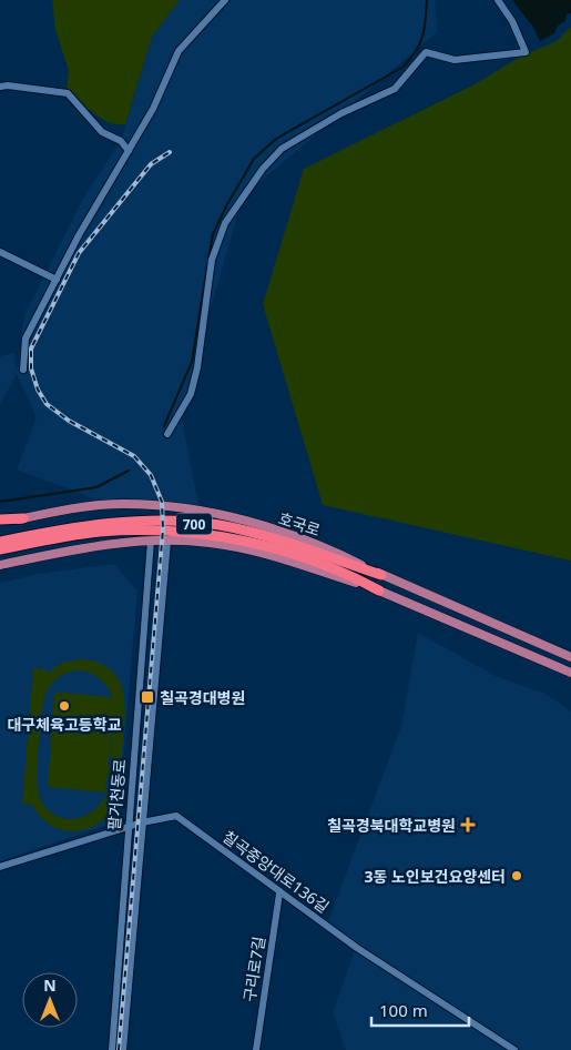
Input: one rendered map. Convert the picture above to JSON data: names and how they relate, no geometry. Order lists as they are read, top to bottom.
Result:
{
  "streets": {
    "highway": ["700"],
    "main road": ["호국로"],
    "street": ["팔거천동로", "칠곡중앙대로136길", "구리로7길"]
  },
  "crossings": [
    ["700", "호국로"],
    ["팔거천동로", "칠곡중앙대로136길"],
    ["칠곡중앙대로136길", "구리로7길"]
  ],
  "places": {
    "transit": ["칠곡경대병원"],
    "other": ["대구체육고등학교", "3동 노인보건요양센터"],
    "health": ["칠곡경북대학교병원"]
  },
  "scale_bar": "100 m",
  "north": "top"
}
